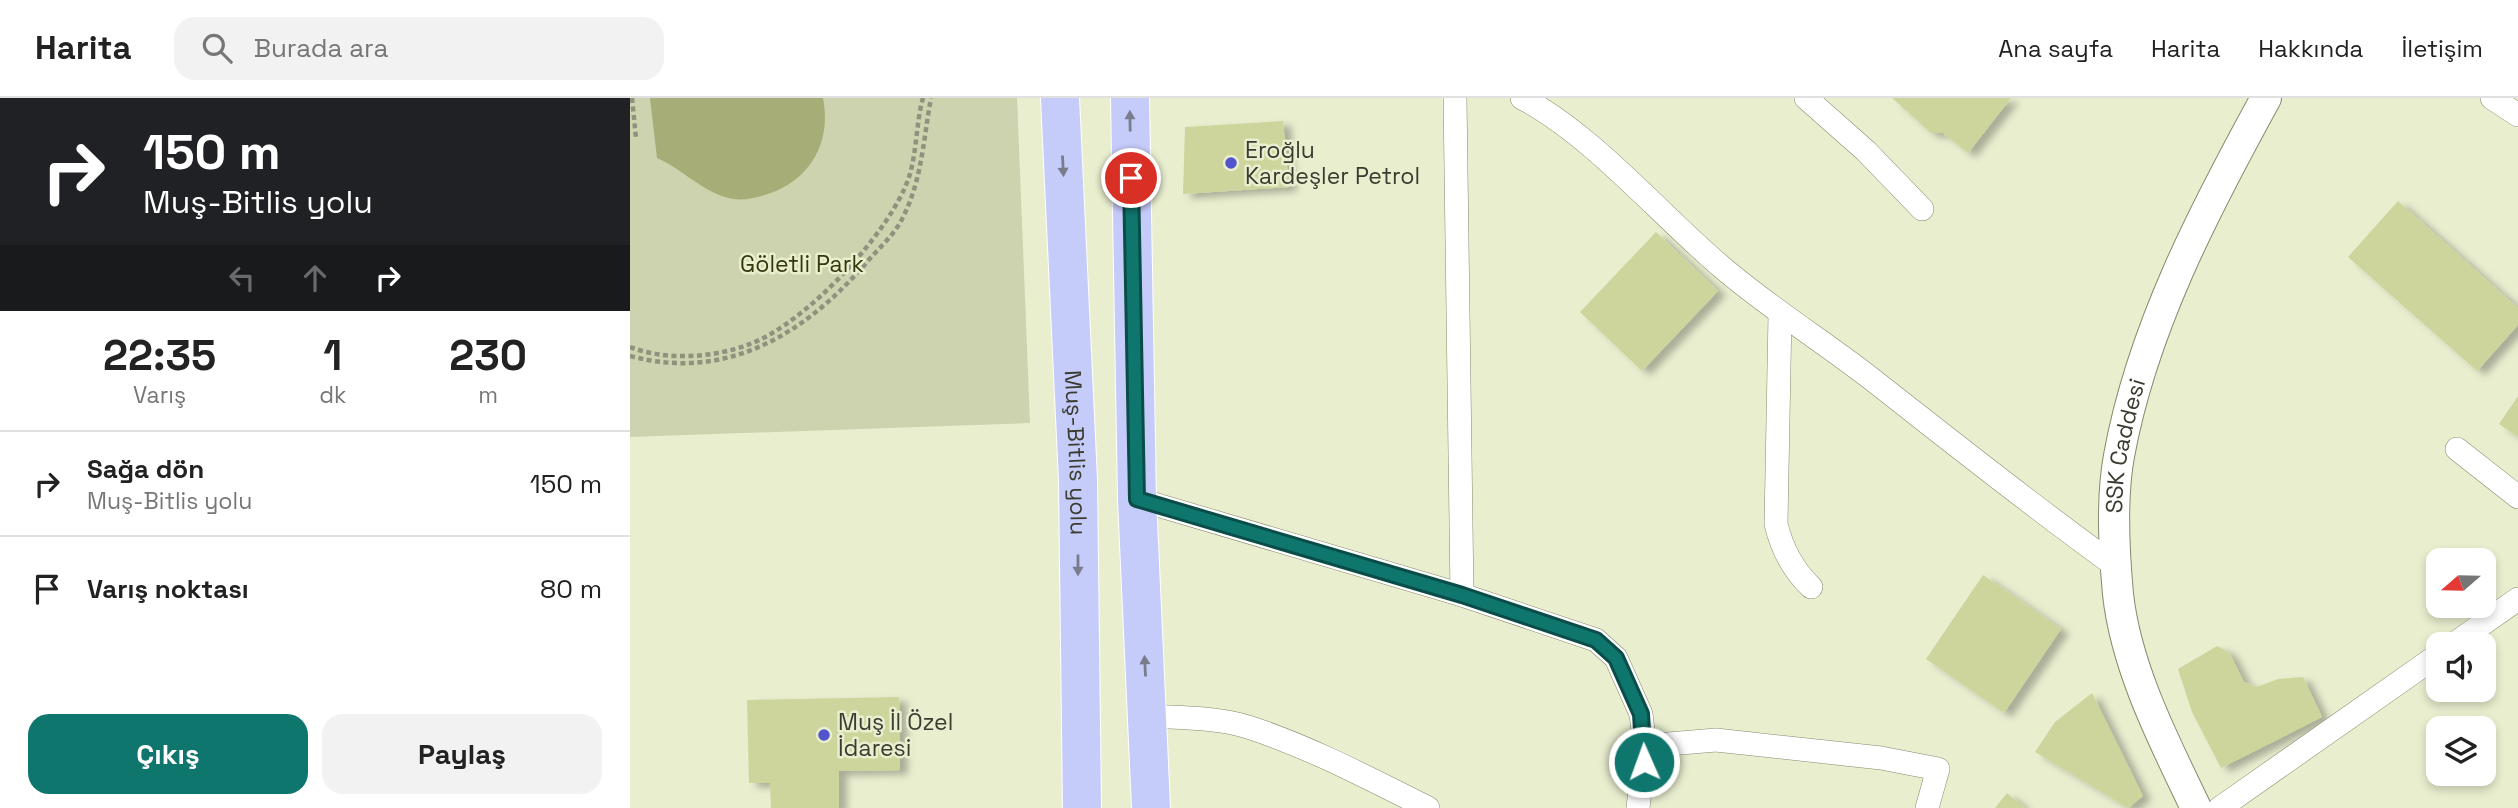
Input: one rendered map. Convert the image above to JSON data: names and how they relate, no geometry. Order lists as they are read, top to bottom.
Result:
{
  "streets": {
    "highway": ["Muş-Bitlis yolu"],
    "street": ["SSK Caddesi"]
  },
  "parks": ["Göletli Park"],
  "places": ["Eroğlu Kardeşler Petrol", "Muş İl Özel İdaresi"],
  "north": "left",
  "page": {
    "header": "Harita",
    "search": "Burada ara",
    "nav": [
      "Ana sayfa",
      "Harita",
      "Hakkında",
      "İletişim"
    ],
    "turn": ["150 m", "Muş-Bitlis yolu"],
    "eta": [
      "22:35",
      "Varış",
      "1",
      "dk",
      "230",
      "m"
    ],
    "list": [
      {
        "name": "Sağa dön",
        "note": "Muş-Bitlis yolu",
        "value": "150 m"
      },
      {
        "name": "Varış noktası",
        "value": "80 m"
      }
    ],
    "buttons": ["Çıkış", "Paylaş"]
  }
}
